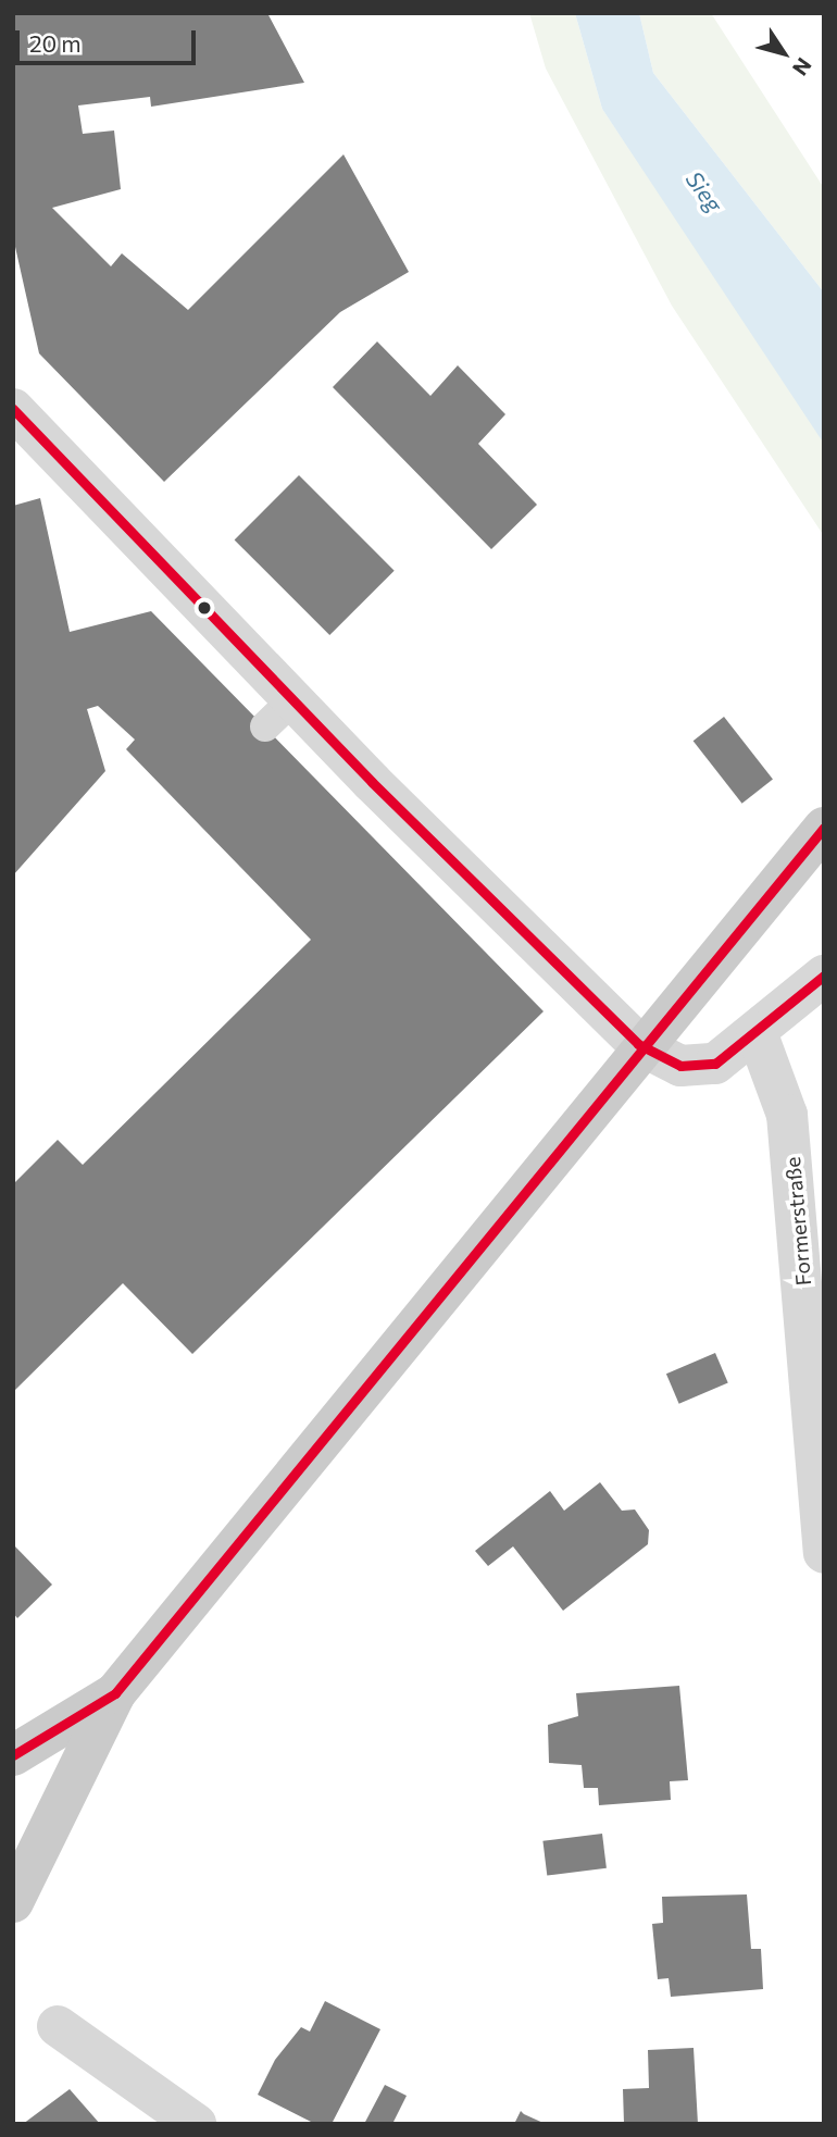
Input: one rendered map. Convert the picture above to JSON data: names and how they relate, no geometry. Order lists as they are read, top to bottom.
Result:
{
  "streets": {
    "street": ["Formerstraße"]
  },
  "water": ["Sieg"],
  "scale_bar": "20 m",
  "north": "bottom right"
}
